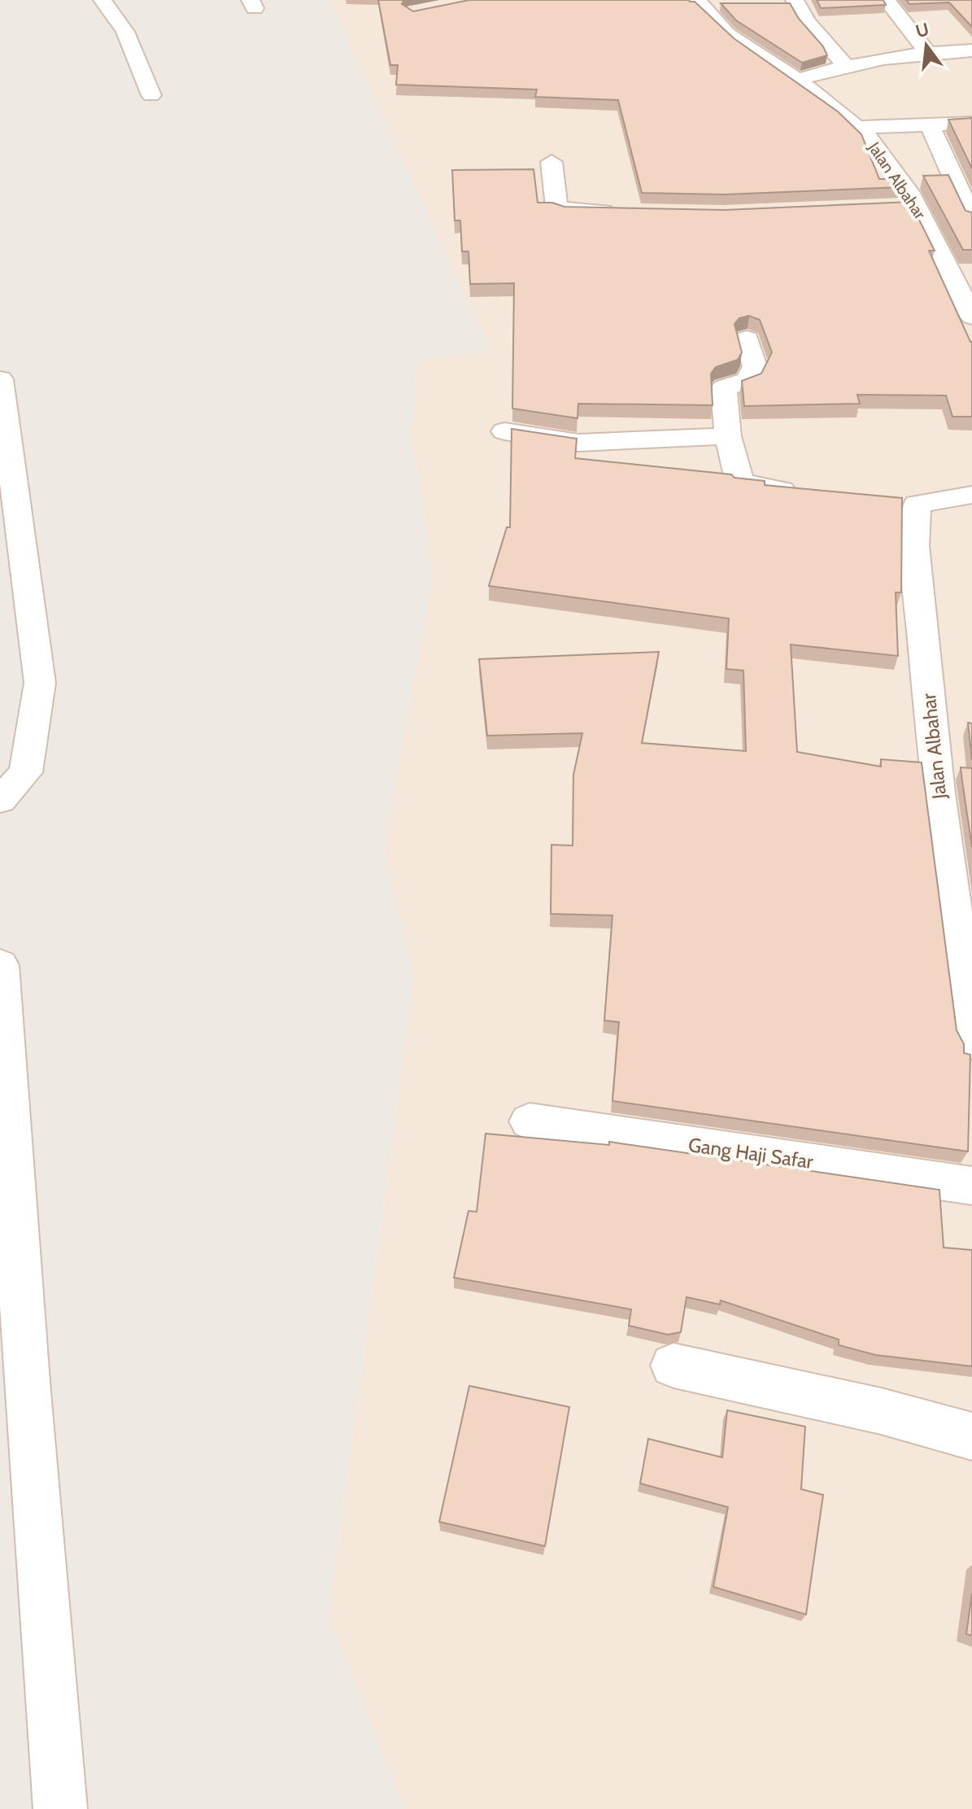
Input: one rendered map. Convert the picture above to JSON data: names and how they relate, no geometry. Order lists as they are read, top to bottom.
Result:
{
  "streets": {
    "street": ["Jalan Albahar", "Gang Haji Safar"]
  },
  "north": "top"
}
